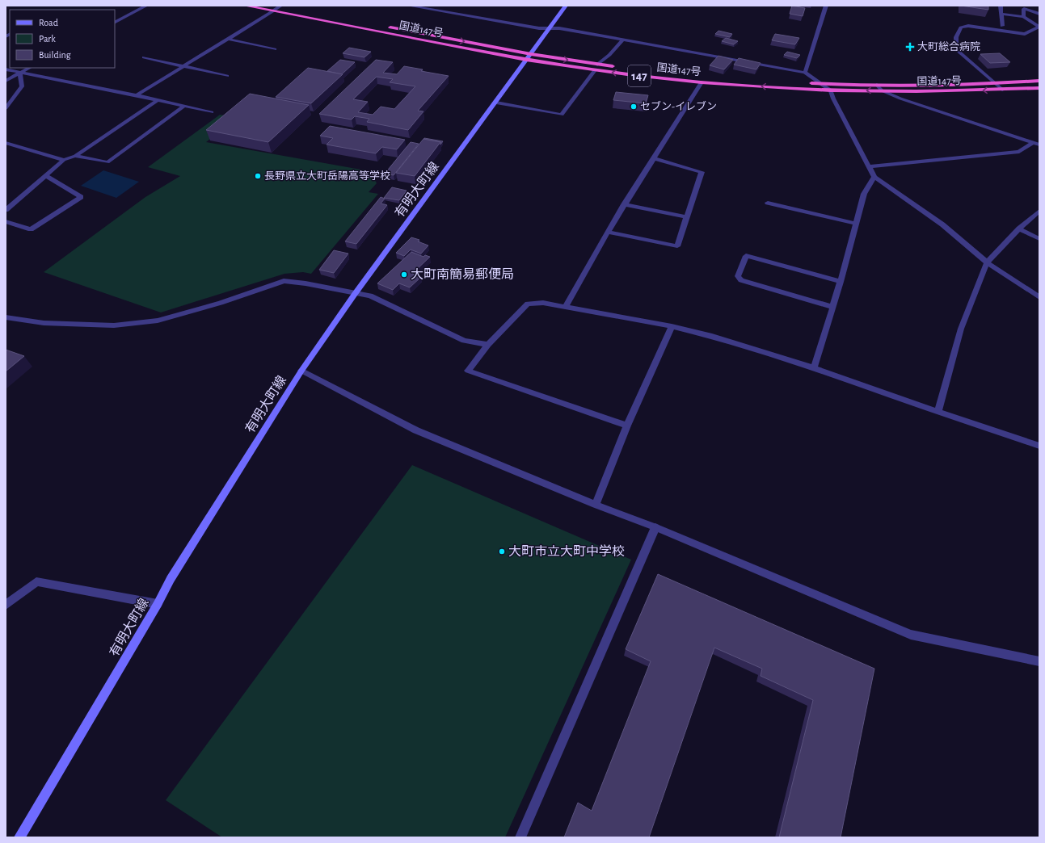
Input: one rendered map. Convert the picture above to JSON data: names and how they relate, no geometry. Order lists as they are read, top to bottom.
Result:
{
  "streets": {
    "highway": ["国道147号", "147"],
    "main road": ["有明大町線"]
  },
  "crossings": [
    ["国道147号", "有明大町線"]
  ],
  "places": {
    "health": ["大町総合病院"],
    "other": [
      "セブン-イレブン",
      "長野県立大町岳陽高等学校",
      "大町南簡易郵便局",
      "大町市立大町中学校"
    ]
  },
  "legend": ["Road", "Park", "Building"]
}
